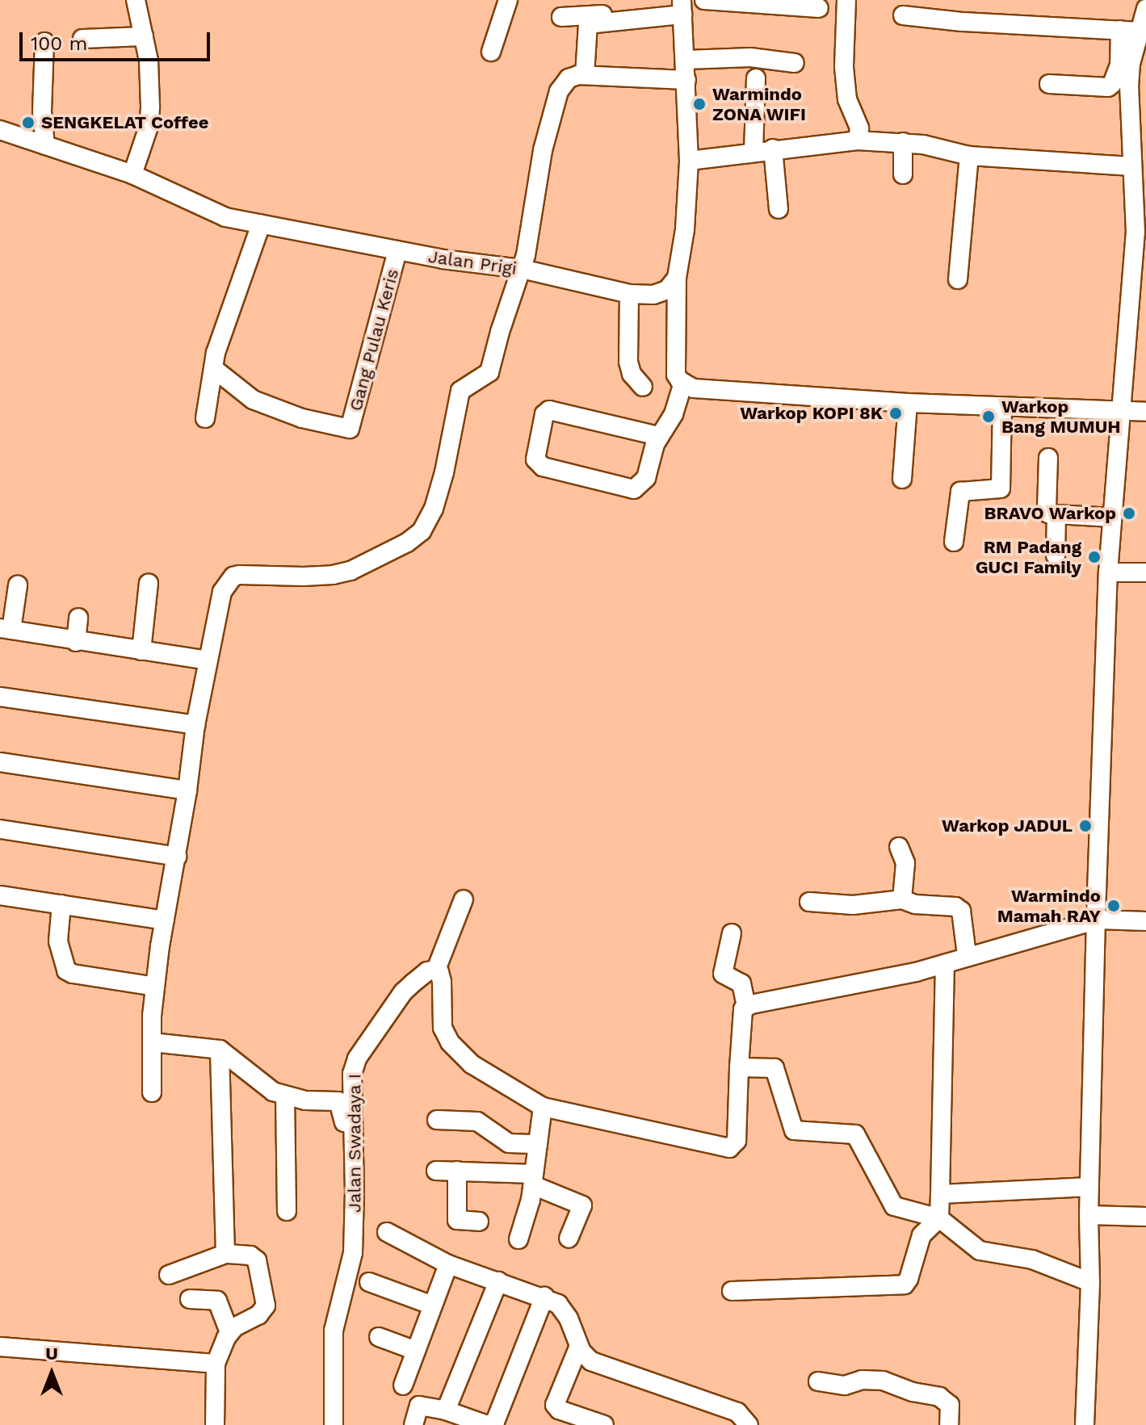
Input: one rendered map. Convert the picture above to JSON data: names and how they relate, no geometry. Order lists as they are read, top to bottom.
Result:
{
  "streets": {
    "street": ["Jalan Prigi", "Gang Pulau Keris", "Jalan Swadaya I"]
  },
  "crossings": [
    ["Jalan Prigi", "Gang Pulau Keris"]
  ],
  "places": [
    "Warmindo ZONA WIFI",
    "SENGKELAT Coffee",
    "Warkop KOPI 8K",
    "Warkop Bang MUMUH",
    "BRAVO Warkop",
    "RM Padang GUCI Family",
    "Warkop JADUL",
    "Warmindo Mamah RAY"
  ],
  "scale_bar": "100 m",
  "north": "top"
}
